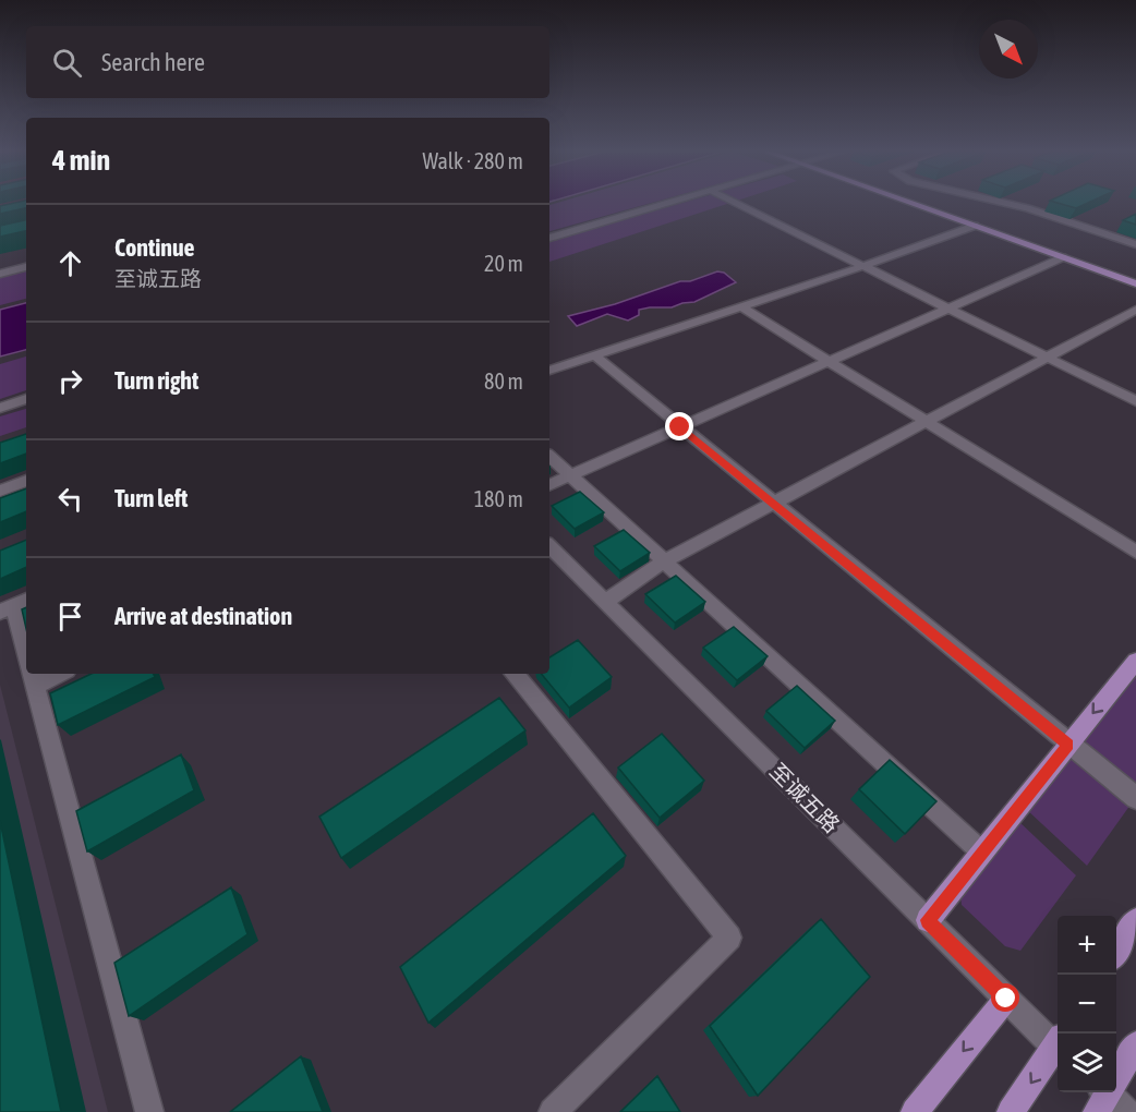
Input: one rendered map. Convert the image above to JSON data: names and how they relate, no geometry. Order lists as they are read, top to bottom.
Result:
{
  "streets": {
    "street": ["至诚五路"]
  },
  "north": "bottom right",
  "page": {
    "search": "Search here",
    "heading": ["4 min", "Walk · 280 m"],
    "list": [
      ["Continue", "至诚五路", "20 m"],
      ["Turn right", "80 m"],
      ["Turn left", "180 m"],
      "Arrive at destination"
    ],
    "map_buttons": ["+", "−"]
  }
}
